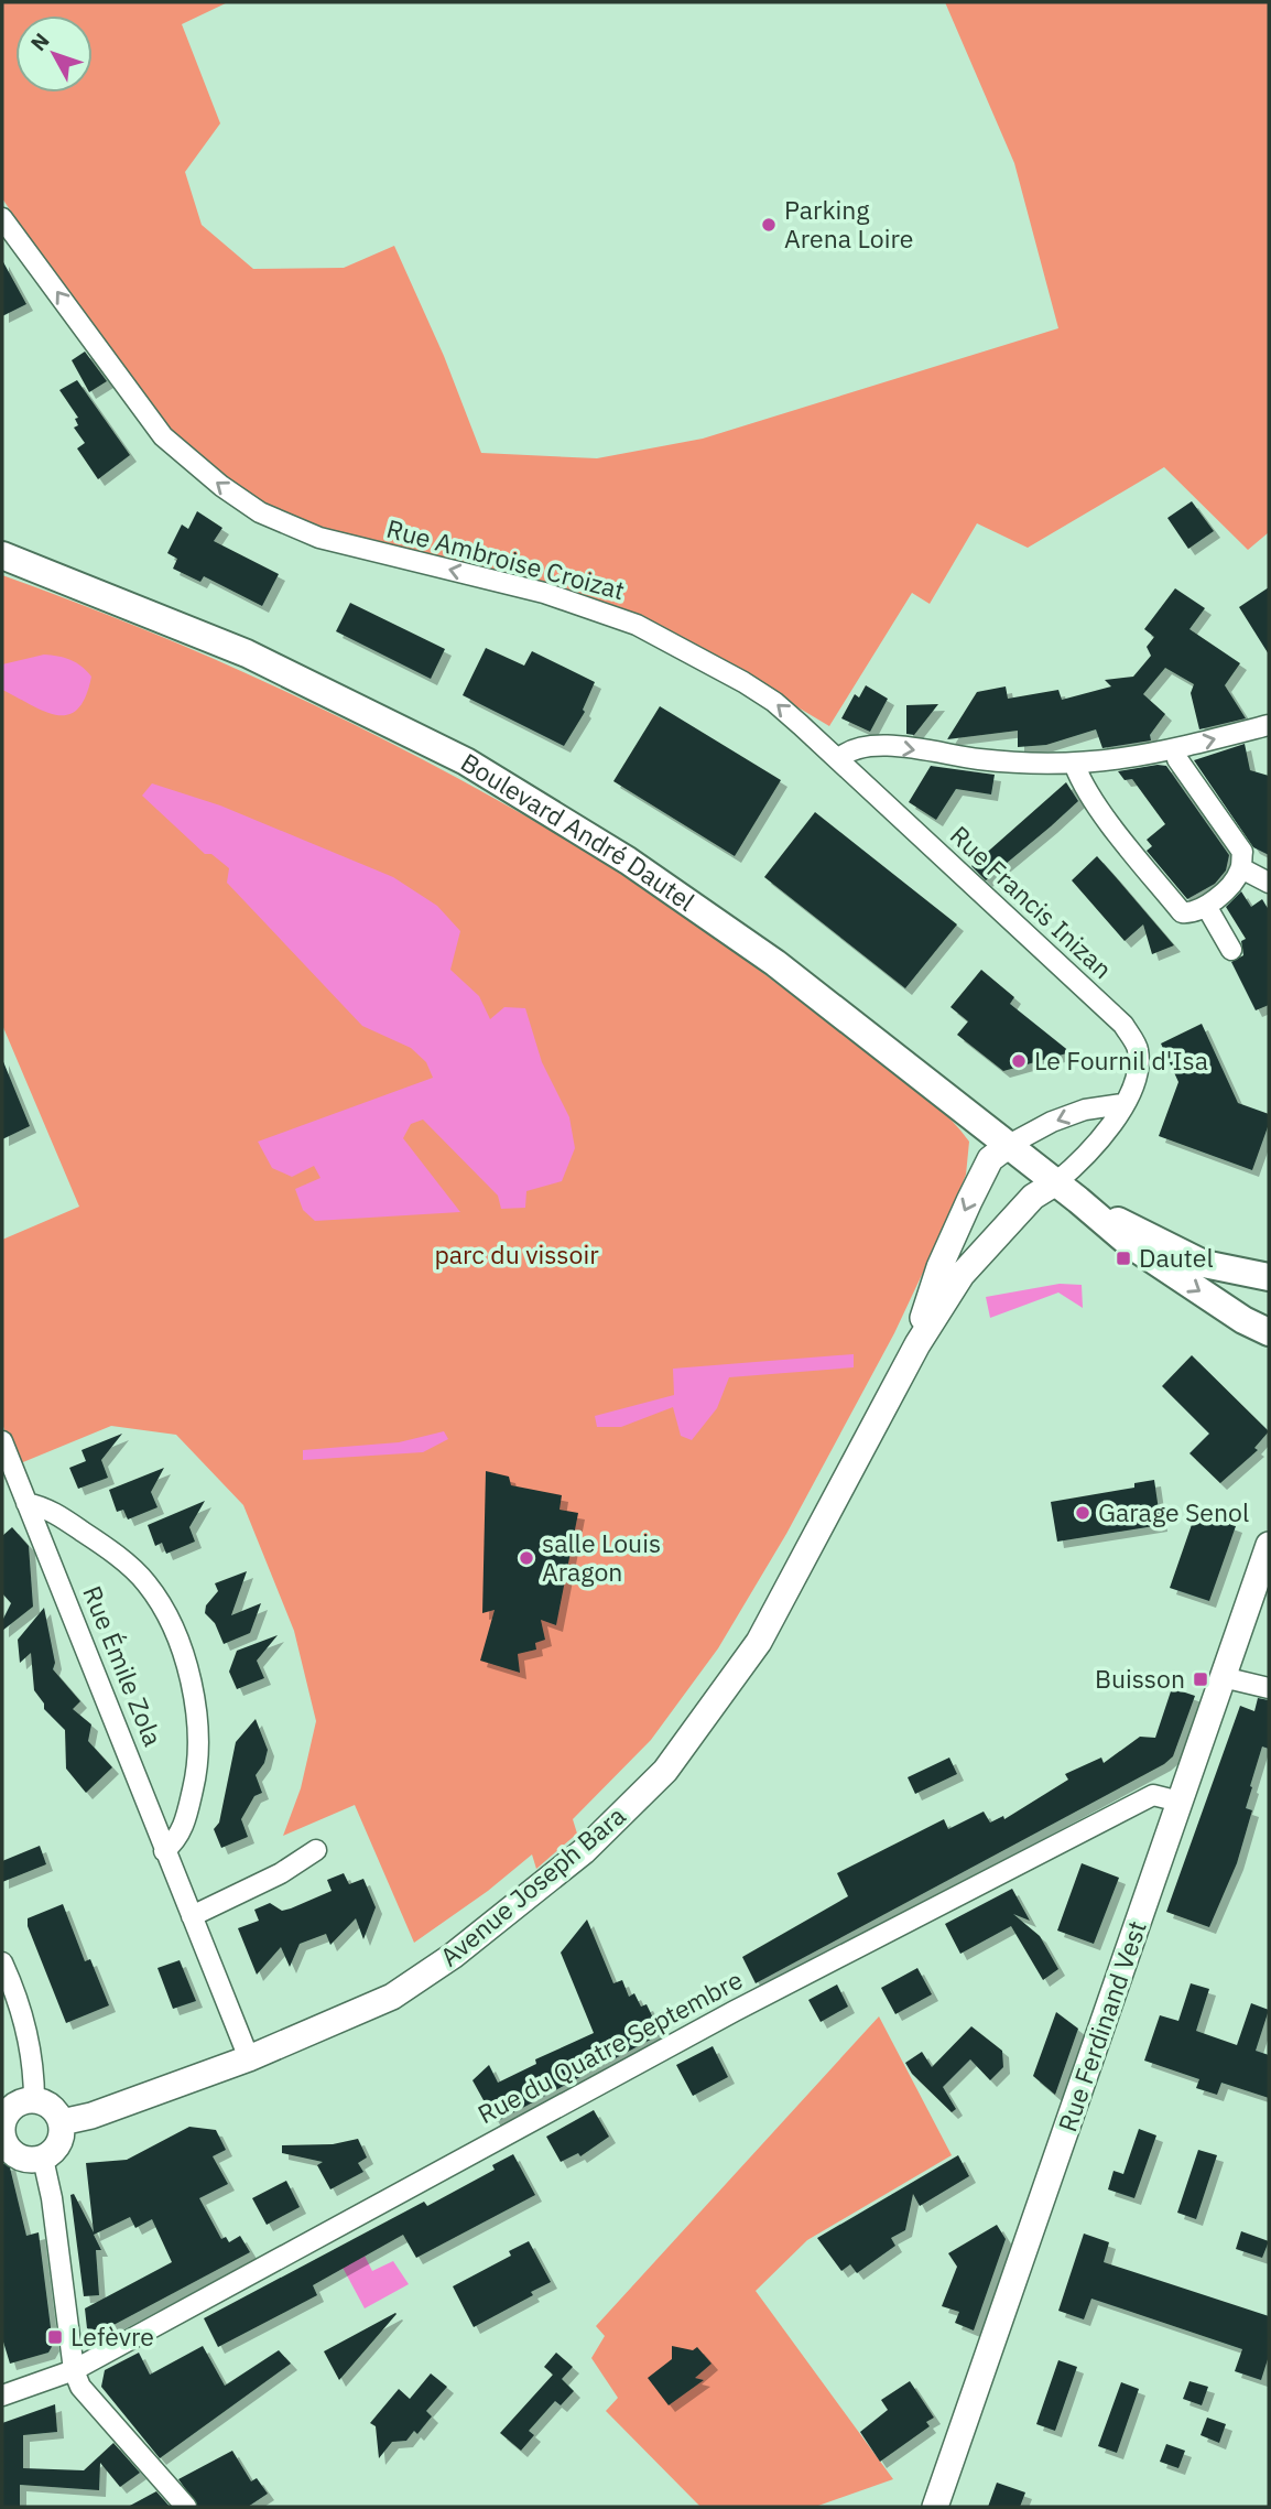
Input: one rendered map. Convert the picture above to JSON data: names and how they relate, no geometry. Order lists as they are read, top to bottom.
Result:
{
  "streets": {
    "main road": ["Boulevard André Dautel"],
    "street": [
      "Rue Ambroise Croizat",
      "Rue Francis Inizan",
      "Rue Émile Zola",
      "Avenue Joseph Bara",
      "Rue Ferdinand Vest",
      "Rue du Quatre Septembre"
    ]
  },
  "crossings": [
    ["Rue Ambroise Croizat", "Rue Francis Inizan"],
    ["Boulevard André Dautel", "Rue Francis Inizan"],
    ["Boulevard André Dautel", "Avenue Joseph Bara"],
    ["Rue Francis Inizan", "Avenue Joseph Bara"],
    ["Rue Émile Zola", "Avenue Joseph Bara"],
    ["Rue Ferdinand Vest", "Rue du Quatre Septembre"]
  ],
  "one_way": ["Rue Ambroise Croizat"],
  "parks": ["parc du vissoir"],
  "places": {
    "other": [
      "Parking Arena Loire",
      "Le Fournil d'Isa",
      "Garage Senol",
      "salle Louis Aragon"
    ],
    "transit": ["Dautel", "Buisson", "Lefèvre"]
  },
  "north": "top left"
}
